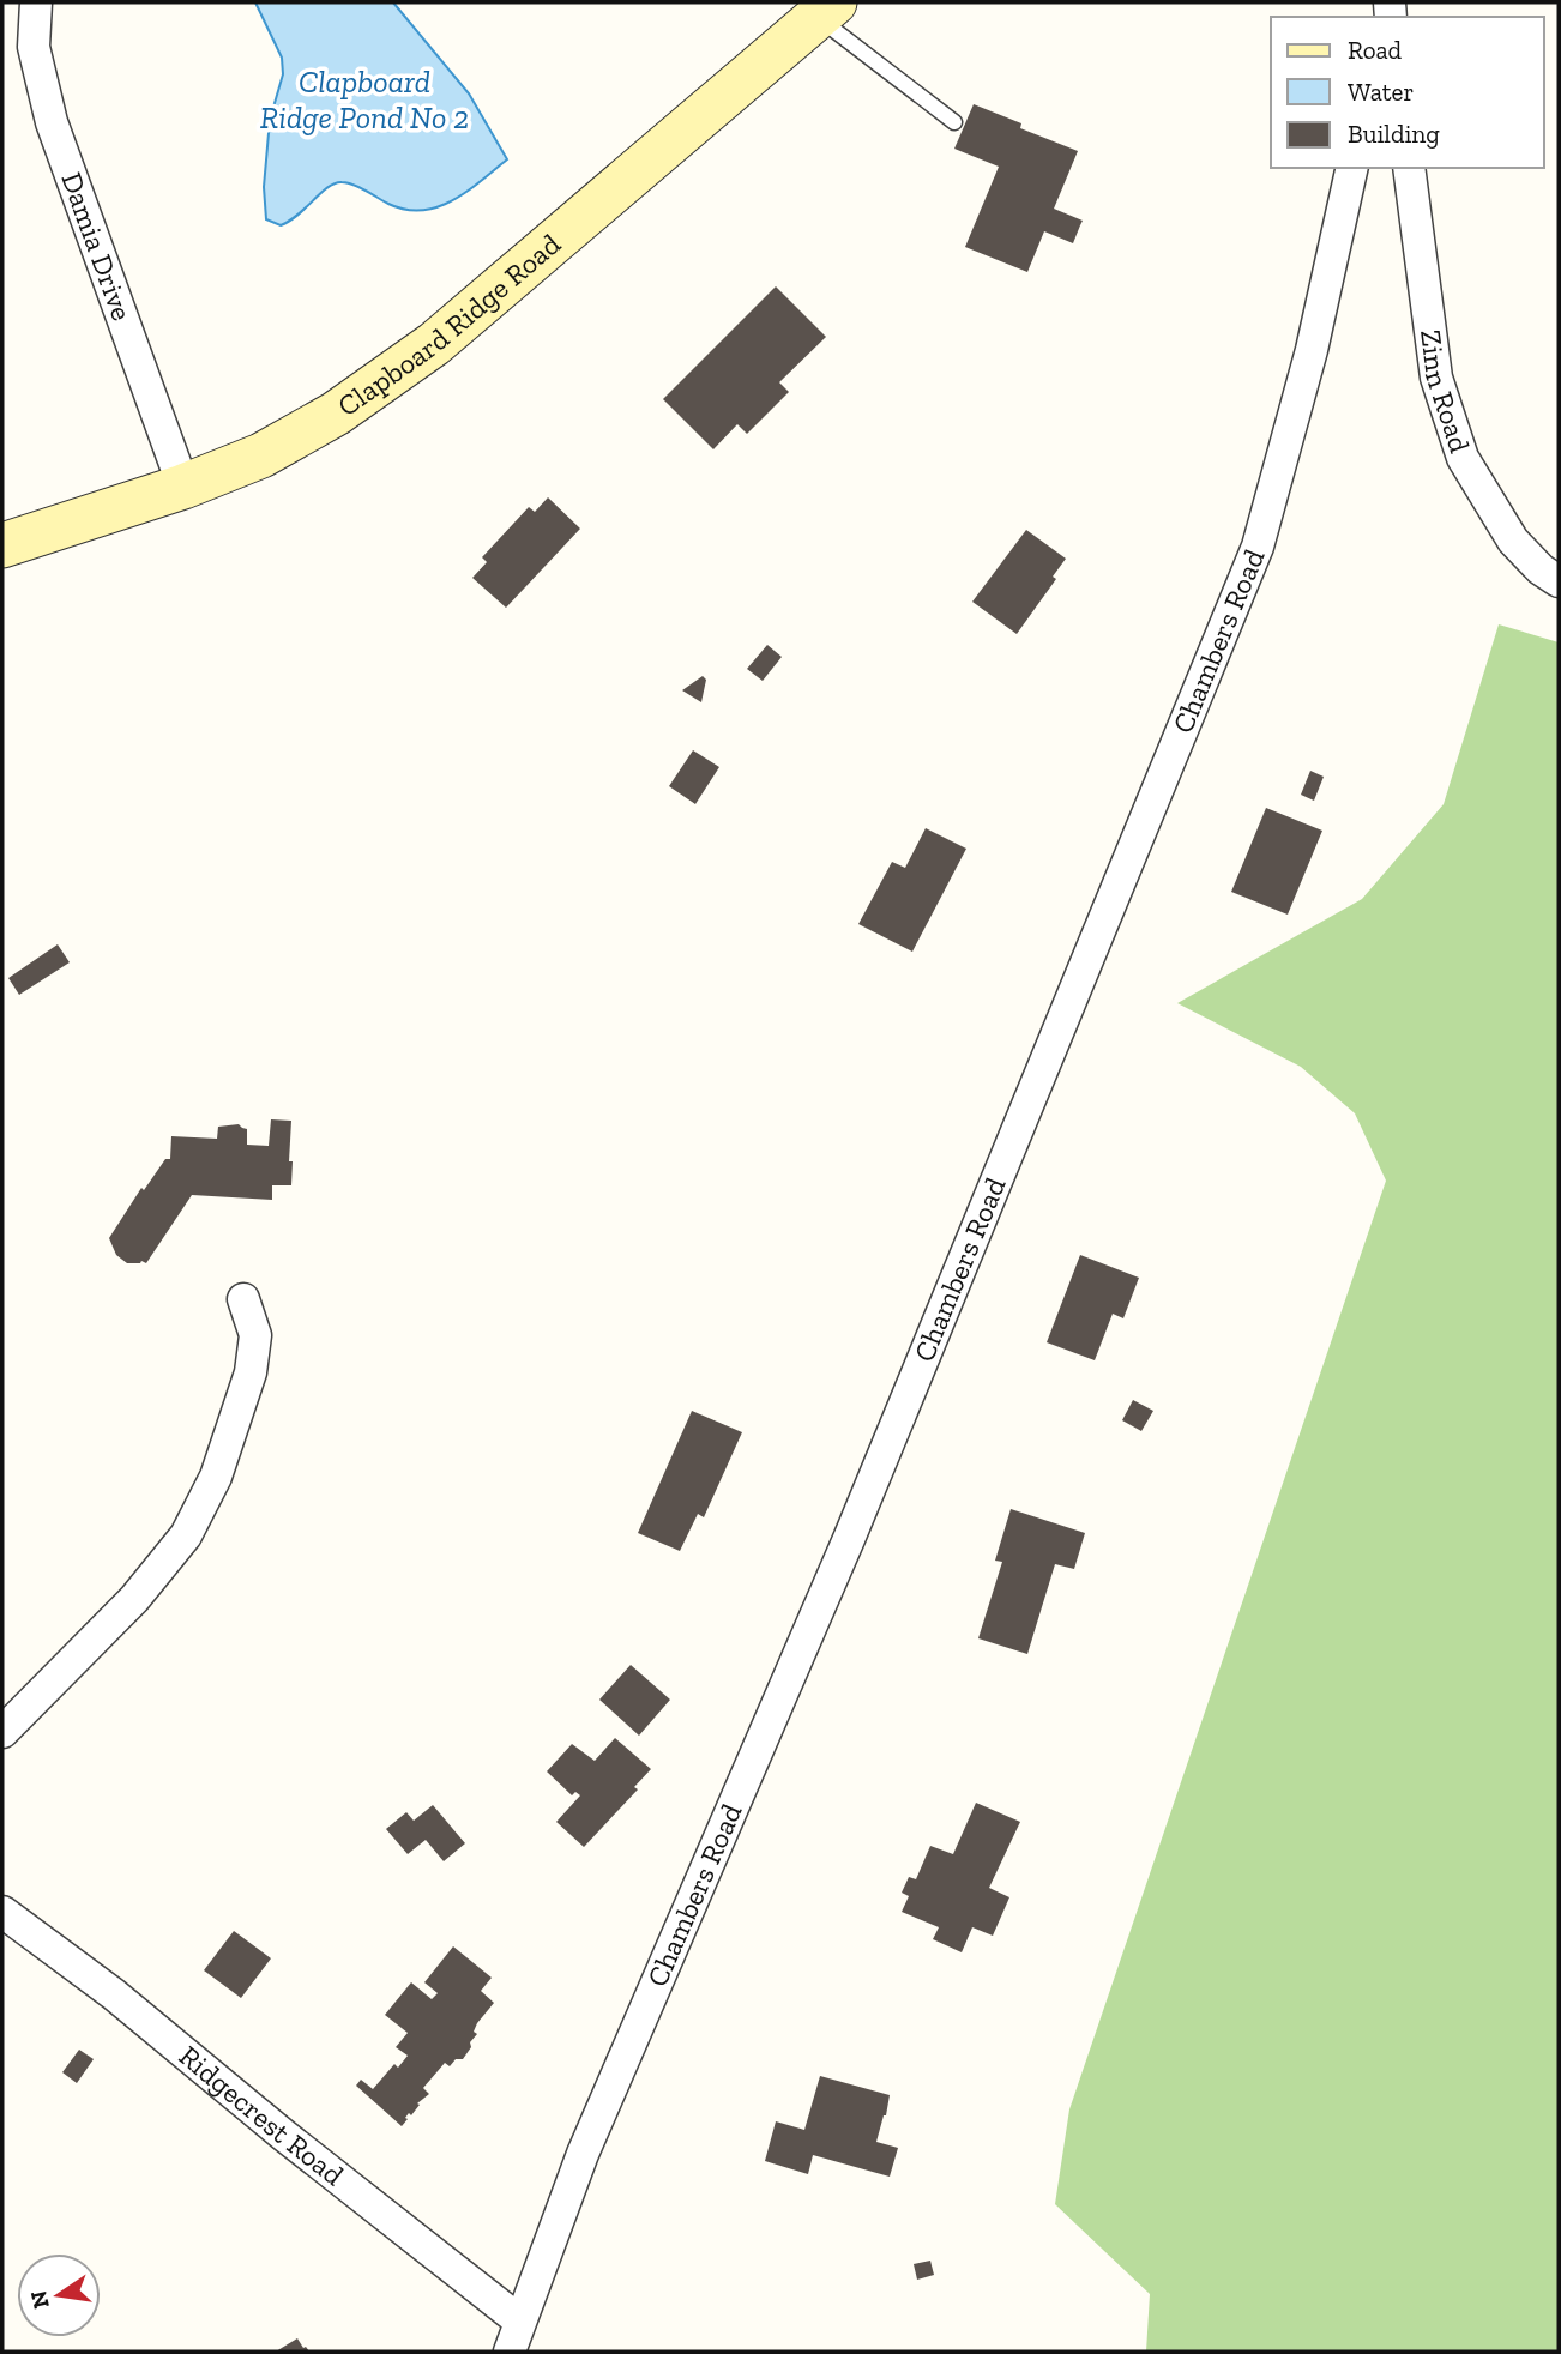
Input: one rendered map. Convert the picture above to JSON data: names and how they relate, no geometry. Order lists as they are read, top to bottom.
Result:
{
  "streets": {
    "main road": ["Clapboard Ridge Road"],
    "street": [
      "Damia Drive",
      "Zinn Road",
      "Chambers Road",
      "Ridgecrest Road"
    ]
  },
  "crossings": [
    ["Damia Drive", "Clapboard Ridge Road"],
    ["Chambers Road", "Ridgecrest Road"]
  ],
  "water": ["Clapboard Ridge Pond No 2"],
  "legend": ["Road", "Water", "Building"],
  "north": "left"
}
